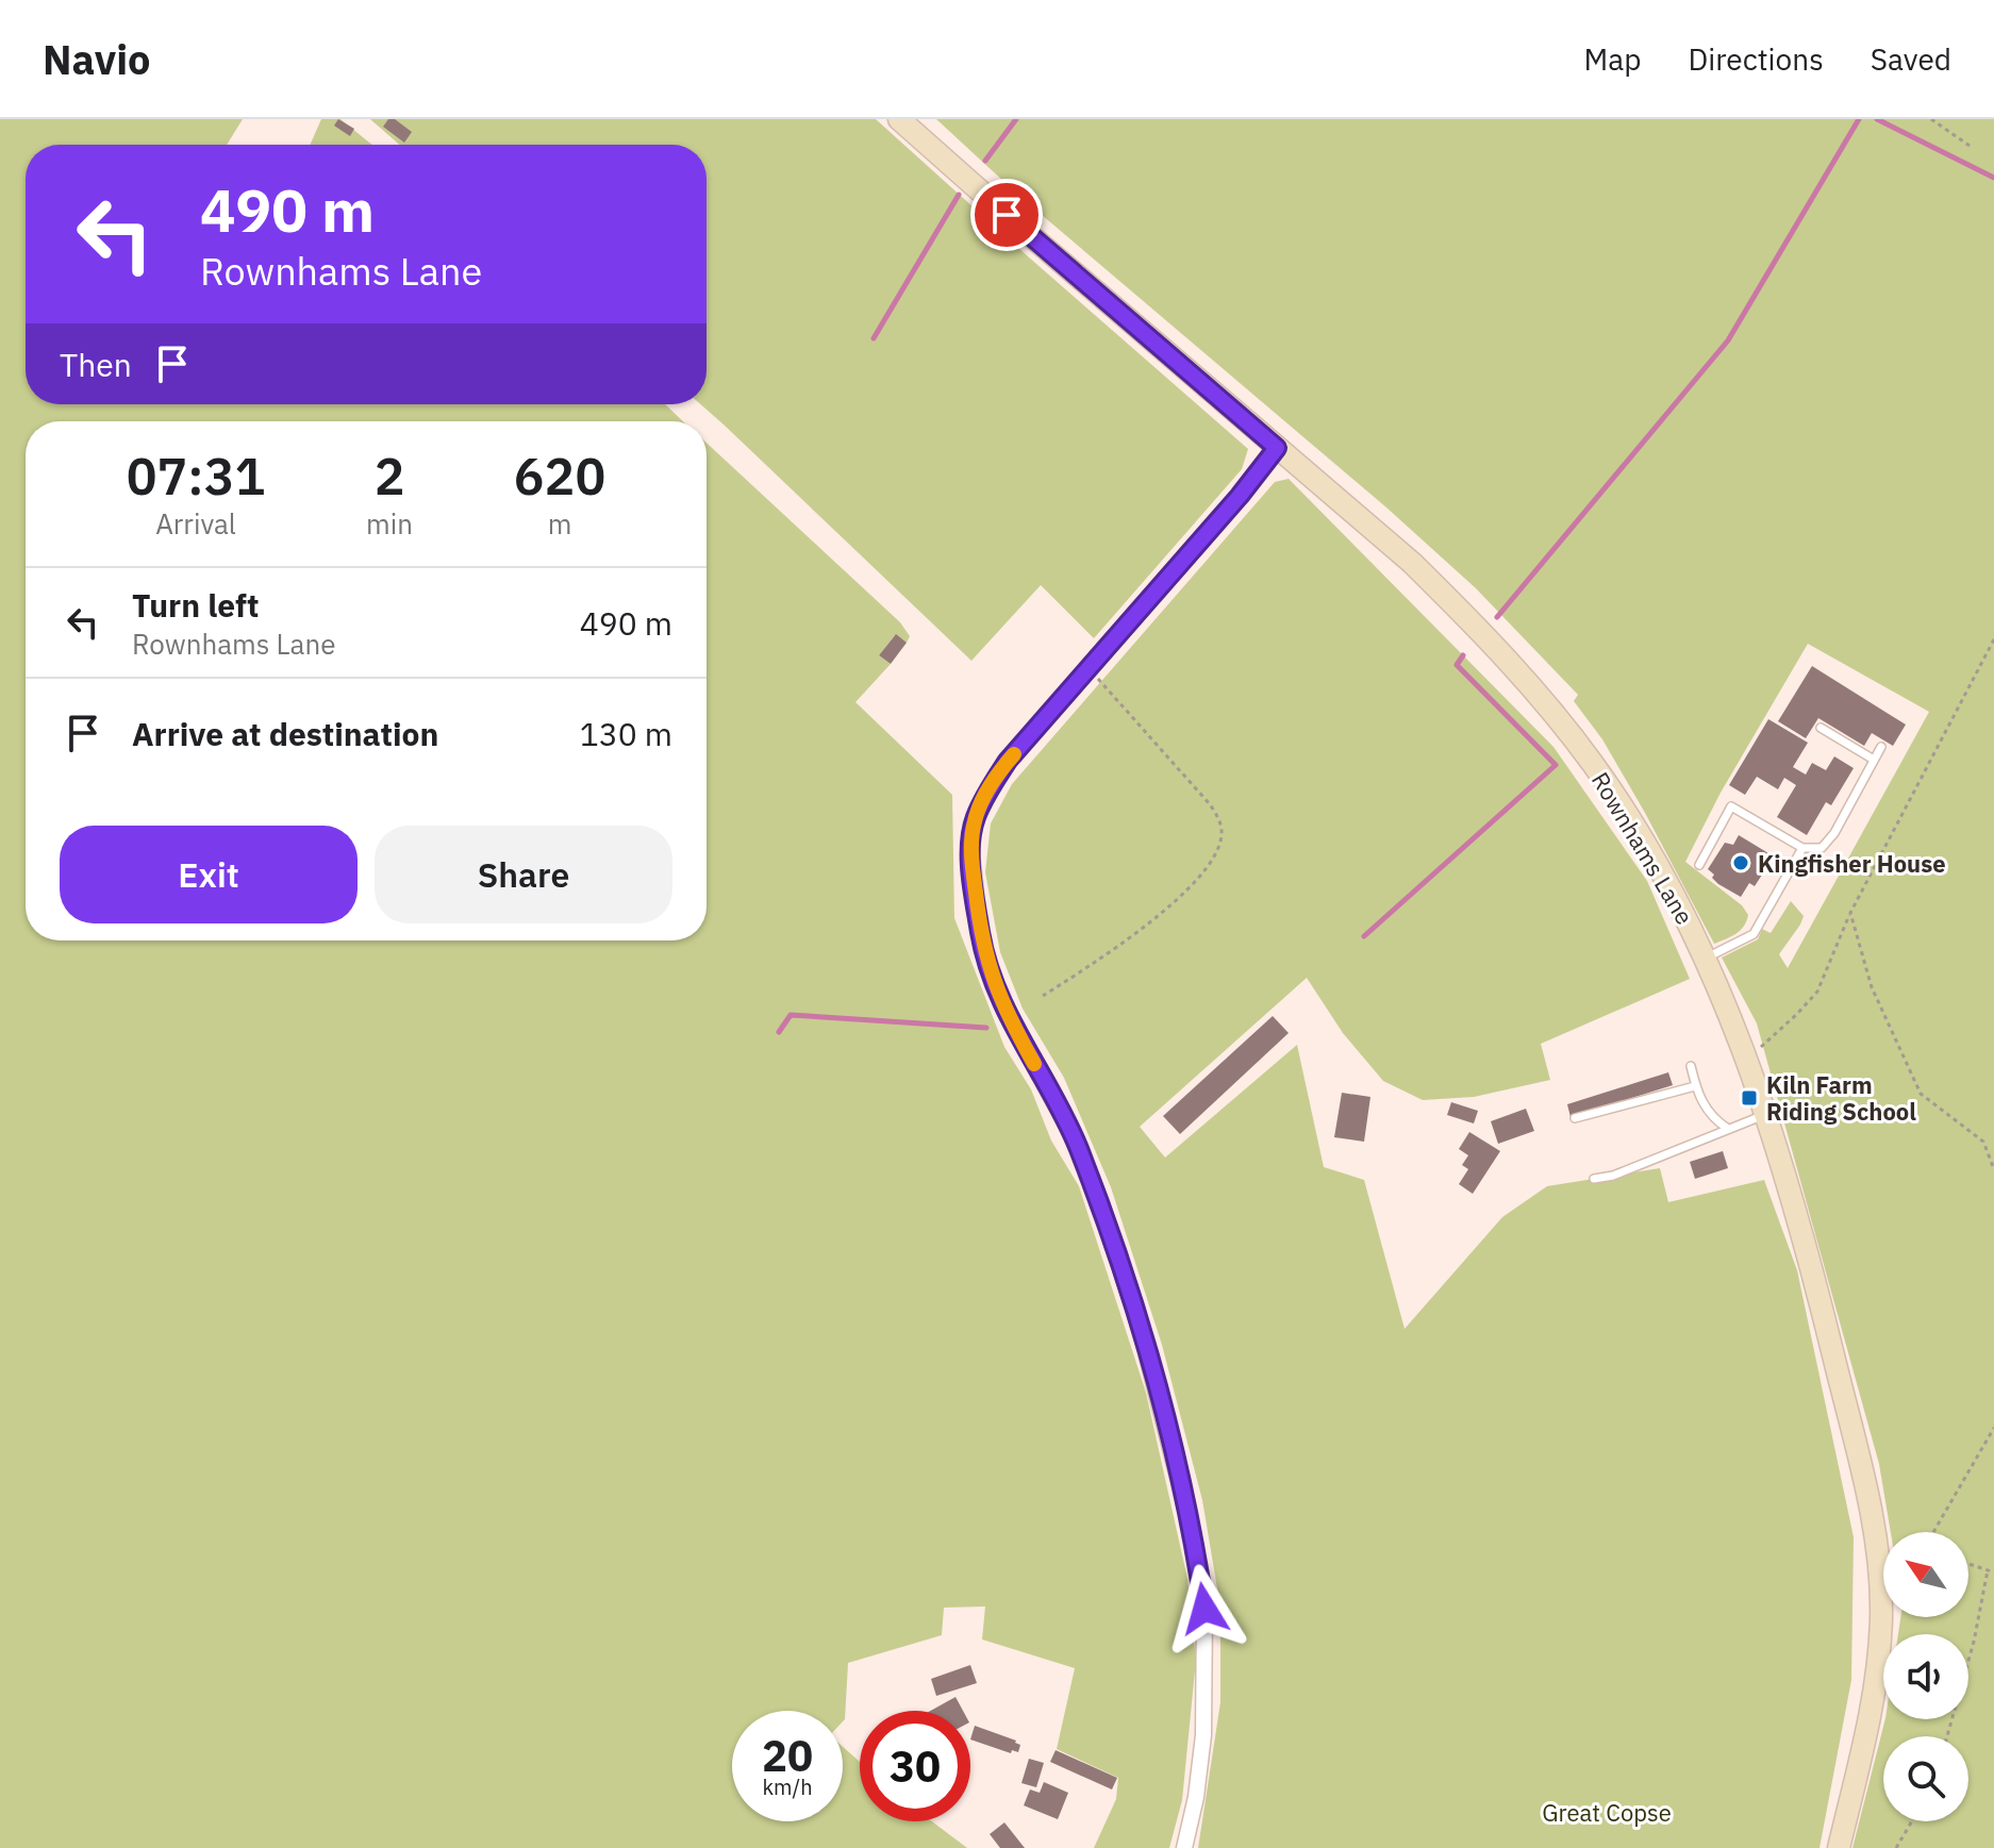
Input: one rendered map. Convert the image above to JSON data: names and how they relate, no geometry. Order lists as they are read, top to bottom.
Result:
{
  "streets": {
    "street": ["Rownhams Lane"]
  },
  "parks": ["Great Copse"],
  "places": {
    "other": ["Kingfisher House"],
    "transit": ["Kiln Farm Riding School"]
  },
  "north": "top left",
  "page": {
    "header": "Navio",
    "nav": ["Map", "Directions", "Saved"],
    "turn": ["490 m", "Rownhams Lane"],
    "then": "Then",
    "eta": [
      "07:31",
      "Arrival",
      "2",
      "min",
      "620",
      "m"
    ],
    "list": [
      {
        "name": "Turn left",
        "note": "Rownhams Lane",
        "value": "490 m"
      },
      {
        "name": "Arrive at destination",
        "value": "130 m"
      }
    ],
    "buttons": ["Exit", "Share"],
    "speed": "20 km/h",
    "limit": "30"
  }
}
